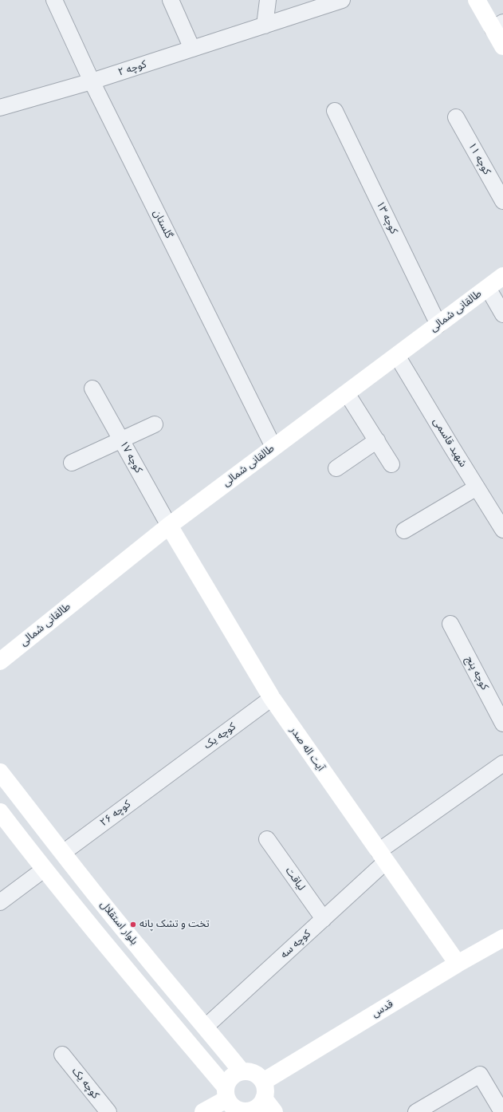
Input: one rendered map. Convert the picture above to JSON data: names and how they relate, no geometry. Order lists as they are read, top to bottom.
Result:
{
  "streets": {
    "main road": [
      "طالقانی شمالی",
      "آیت اله صدر",
      "بلوار استقلال",
      "قدس"
    ],
    "street": [
      "کوچه ۲",
      "کوچه ۱۱",
      "کوچه ۱۳",
      "گلستان",
      "شهید قاسمی",
      "کوچه ۱۷",
      "کوچه پنج",
      "کوچه یک",
      "کوچه ۲۶",
      "لیاقت",
      "کوچه سه"
    ]
  },
  "crossings": [
    ["کوچه ۲", "گلستان"],
    ["کوچه ۱۳", "طالقانی شمالی"],
    ["گلستان", "طالقانی شمالی"],
    ["طالقانی شمالی", "شهید قاسمی"],
    ["طالقانی شمالی", "کوچه ۱۷"],
    ["طالقانی شمالی", "آیت اله صدر"],
    ["کوچه ۱۷", "آیت اله صدر"],
    ["کوچه یک", "آیت اله صدر"],
    ["کوچه یک", "کوچه ۲۶"],
    ["آیت اله صدر", "کوچه سه"],
    ["آیت اله صدر", "قدس"],
    ["کوچه ۲۶", "بلوار استقلال"],
    ["لیاقت", "کوچه سه"],
    ["بلوار استقلال", "کوچه سه"],
    ["بلوار استقلال", "قدس"]
  ],
  "places": ["تخت و تشک پانه"]
}
